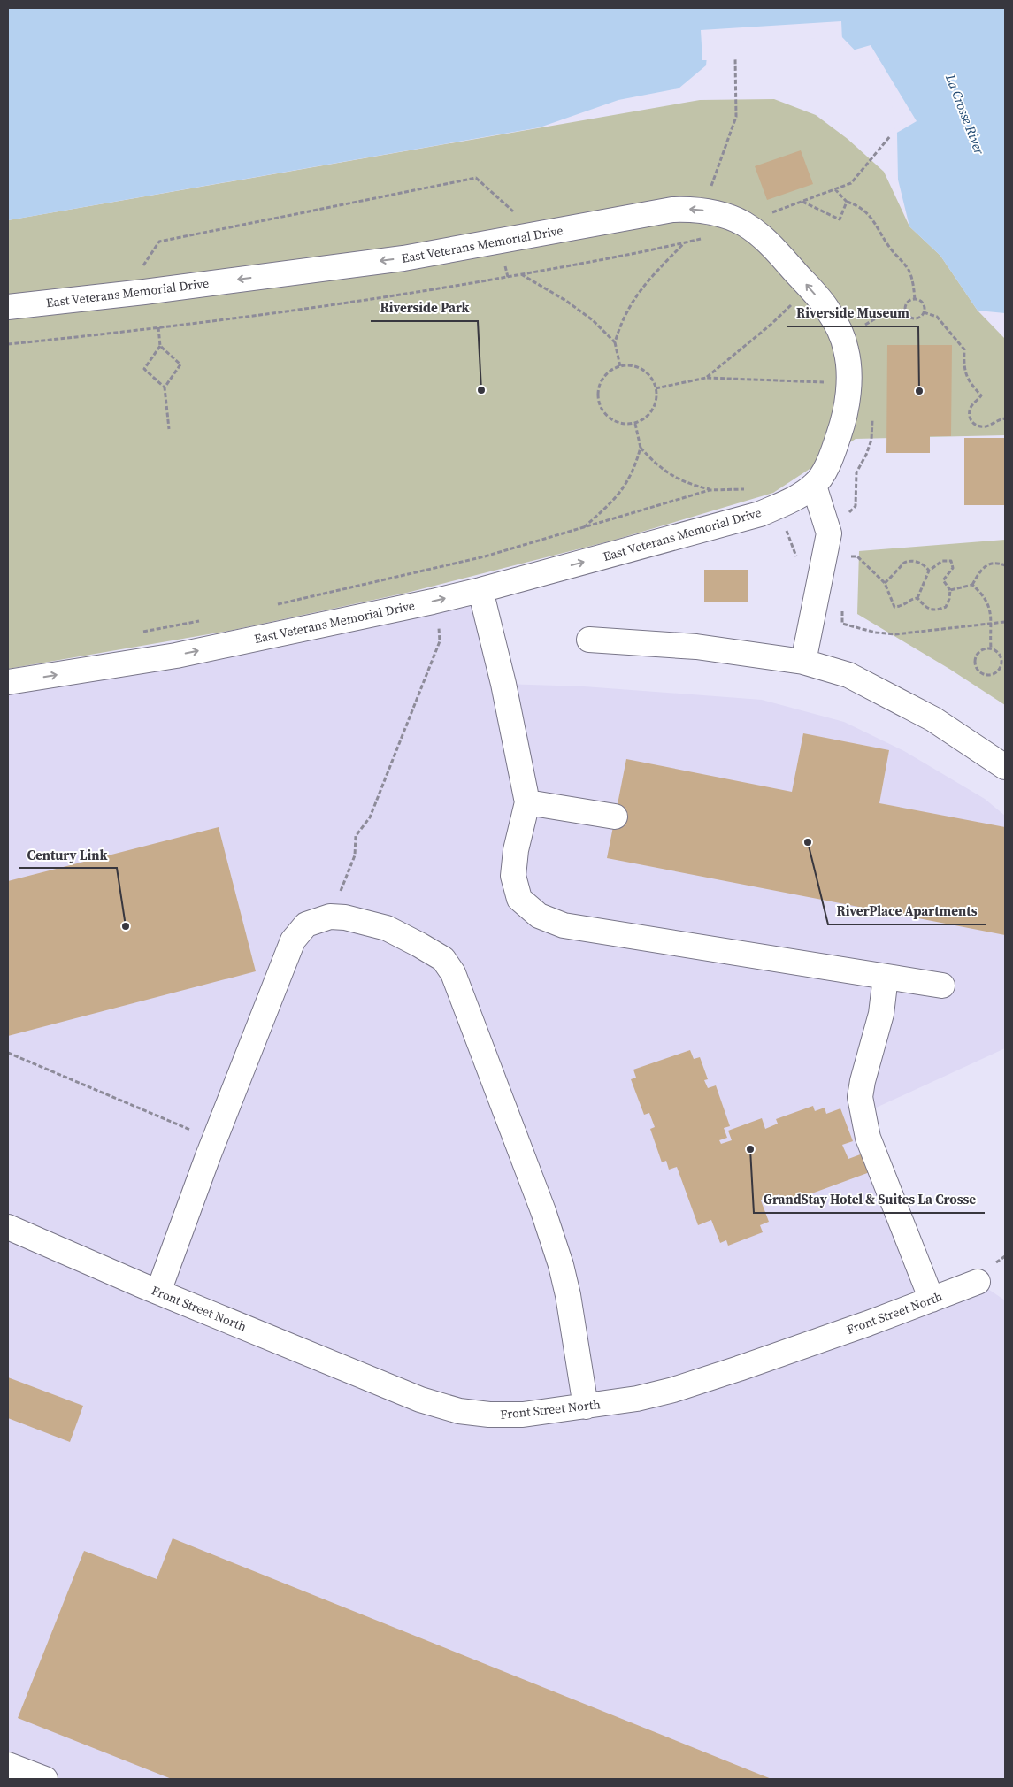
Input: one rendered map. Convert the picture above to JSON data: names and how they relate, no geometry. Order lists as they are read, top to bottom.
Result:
{
  "streets": {
    "street": ["East Veterans Memorial Drive", "Front Street North"]
  },
  "water": ["La Crosse River"],
  "places": [
    "Riverside Park",
    "Riverside Museum",
    "RiverPlace Apartments",
    "Century Link",
    "GrandStay Hotel & Suites La Crosse"
  ]
}
